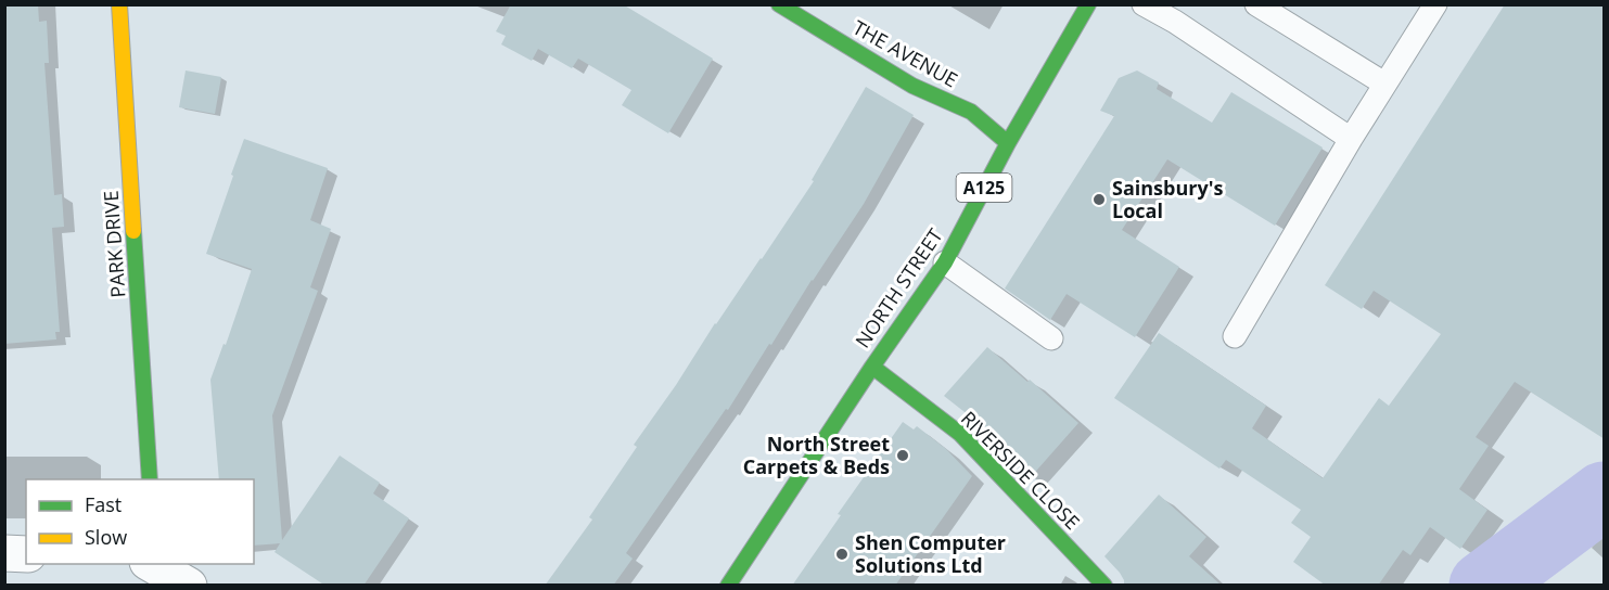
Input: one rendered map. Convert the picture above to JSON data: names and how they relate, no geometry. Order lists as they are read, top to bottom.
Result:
{
  "streets": {
    "street": [
      "THE AVENUE",
      "A125",
      "PARK DRIVE",
      "NORTH STREET",
      "RIVERSIDE CLOSE"
    ]
  },
  "crossings": [
    ["THE AVENUE", "NORTH STREET"],
    ["NORTH STREET", "RIVERSIDE CLOSE"]
  ],
  "places": ["Sainsbury's Local", "North Street Carpets & Beds", "Shen Computer Solutions Ltd"],
  "legend": ["Fast", "Slow"]
}
